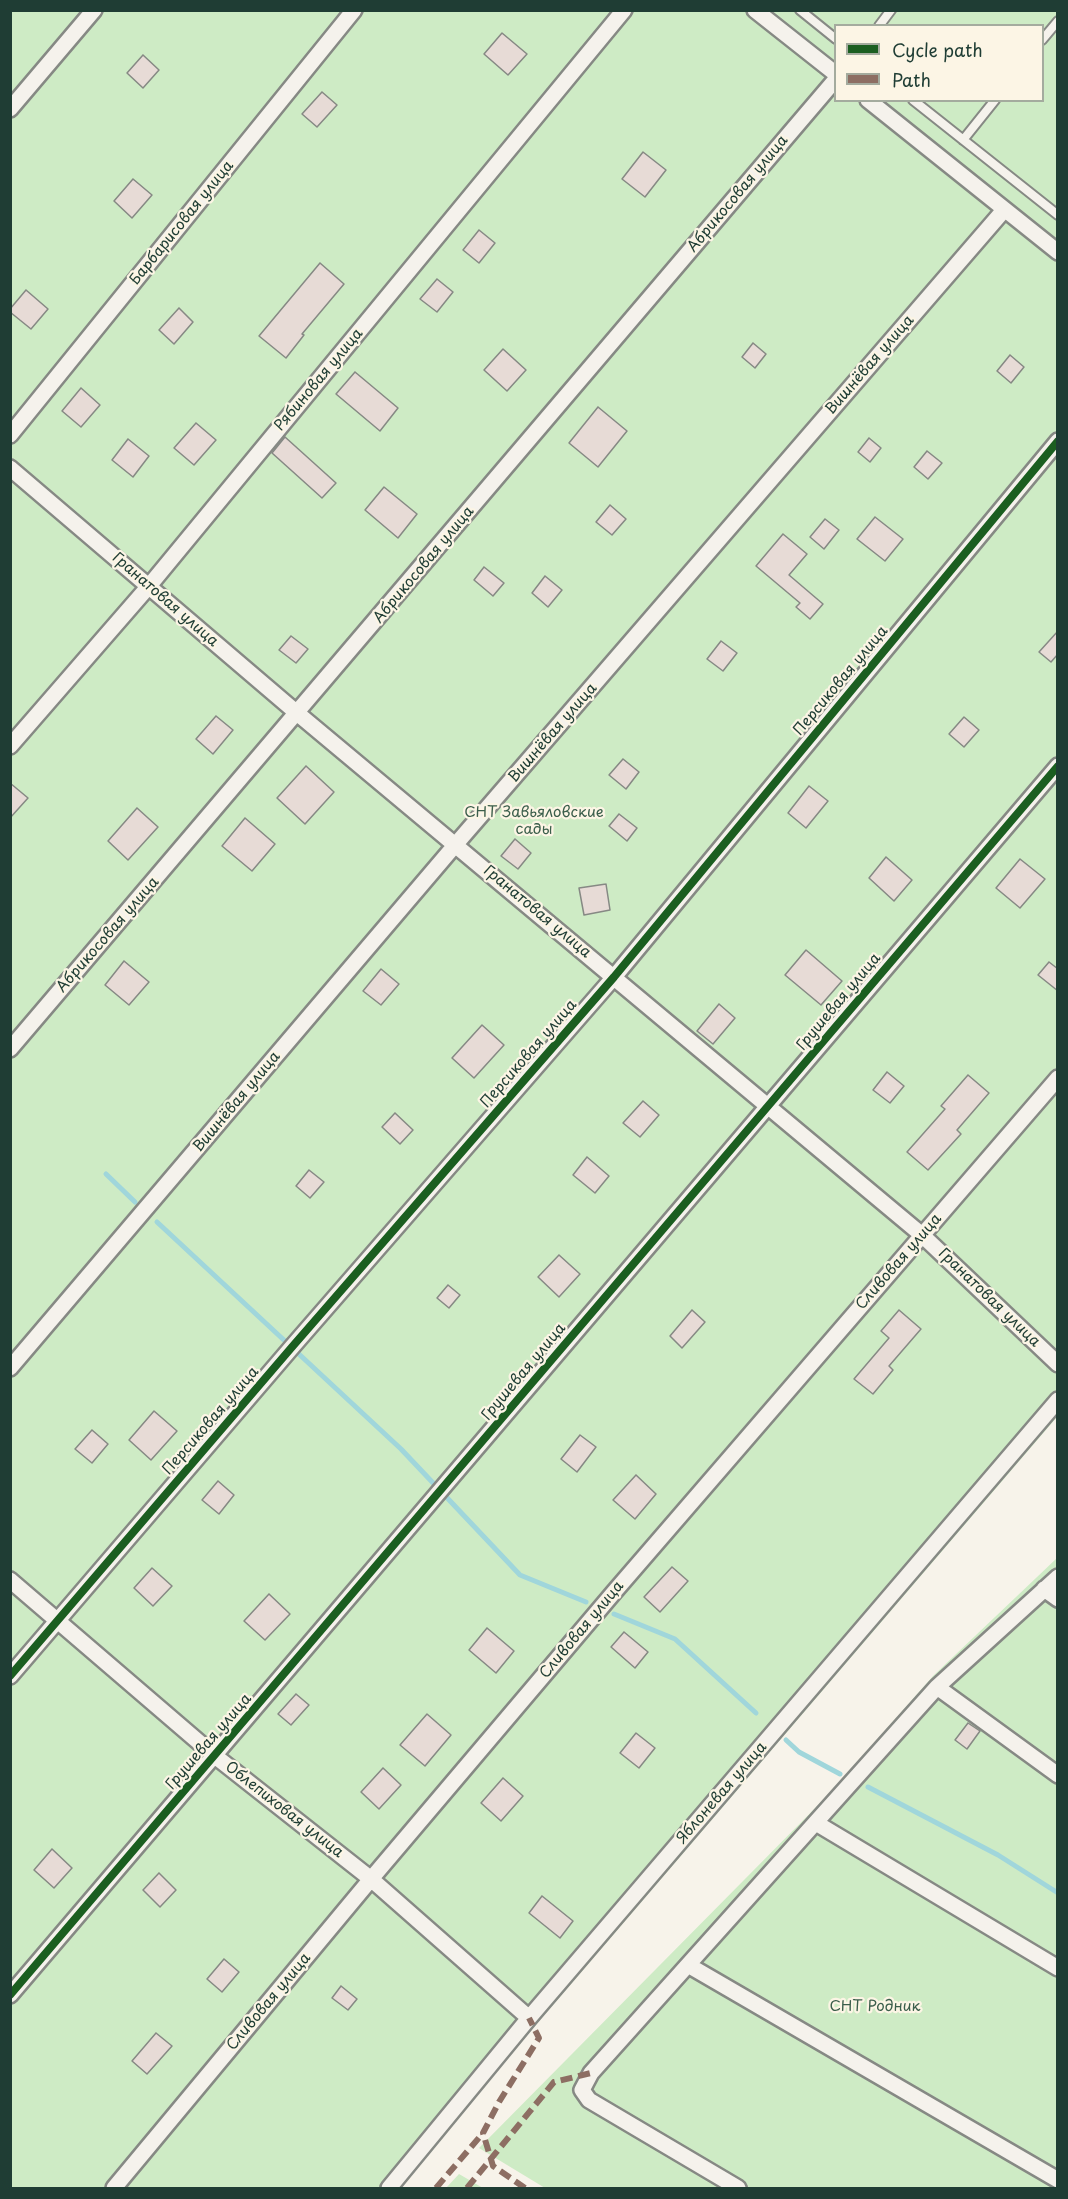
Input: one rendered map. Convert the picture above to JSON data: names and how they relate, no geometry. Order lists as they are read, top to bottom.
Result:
{
  "streets": {
    "street": [
      "Абрикосовая улица",
      "Барбарисовая улица",
      "Вишнёвая улица",
      "Рябиновая улица",
      "Гранатовая улица",
      "Персиковая улица",
      "Грушевая улица",
      "Сливовая улица",
      "Яблоневая улица",
      "Облепиховая улица"
    ]
  },
  "crossings": [
    ["Абрикосовая улица", "Гранатовая улица"],
    ["Вишнёвая улица", "Гранатовая улица"],
    ["Рябиновая улица", "Гранатовая улица"],
    ["Гранатовая улица", "Персиковая улица"],
    ["Гранатовая улица", "Грушевая улица"],
    ["Гранатовая улица", "Сливовая улица"],
    ["Персиковая улица", "Облепиховая улица"],
    ["Грушевая улица", "Облепиховая улица"],
    ["Сливовая улица", "Облепиховая улица"],
    ["Яблоневая улица", "Облепиховая улица"]
  ],
  "parks": ["СНТ Завьяловские сады", "СНТ Родник"],
  "legend": ["Cycle path", "Path"]
}
